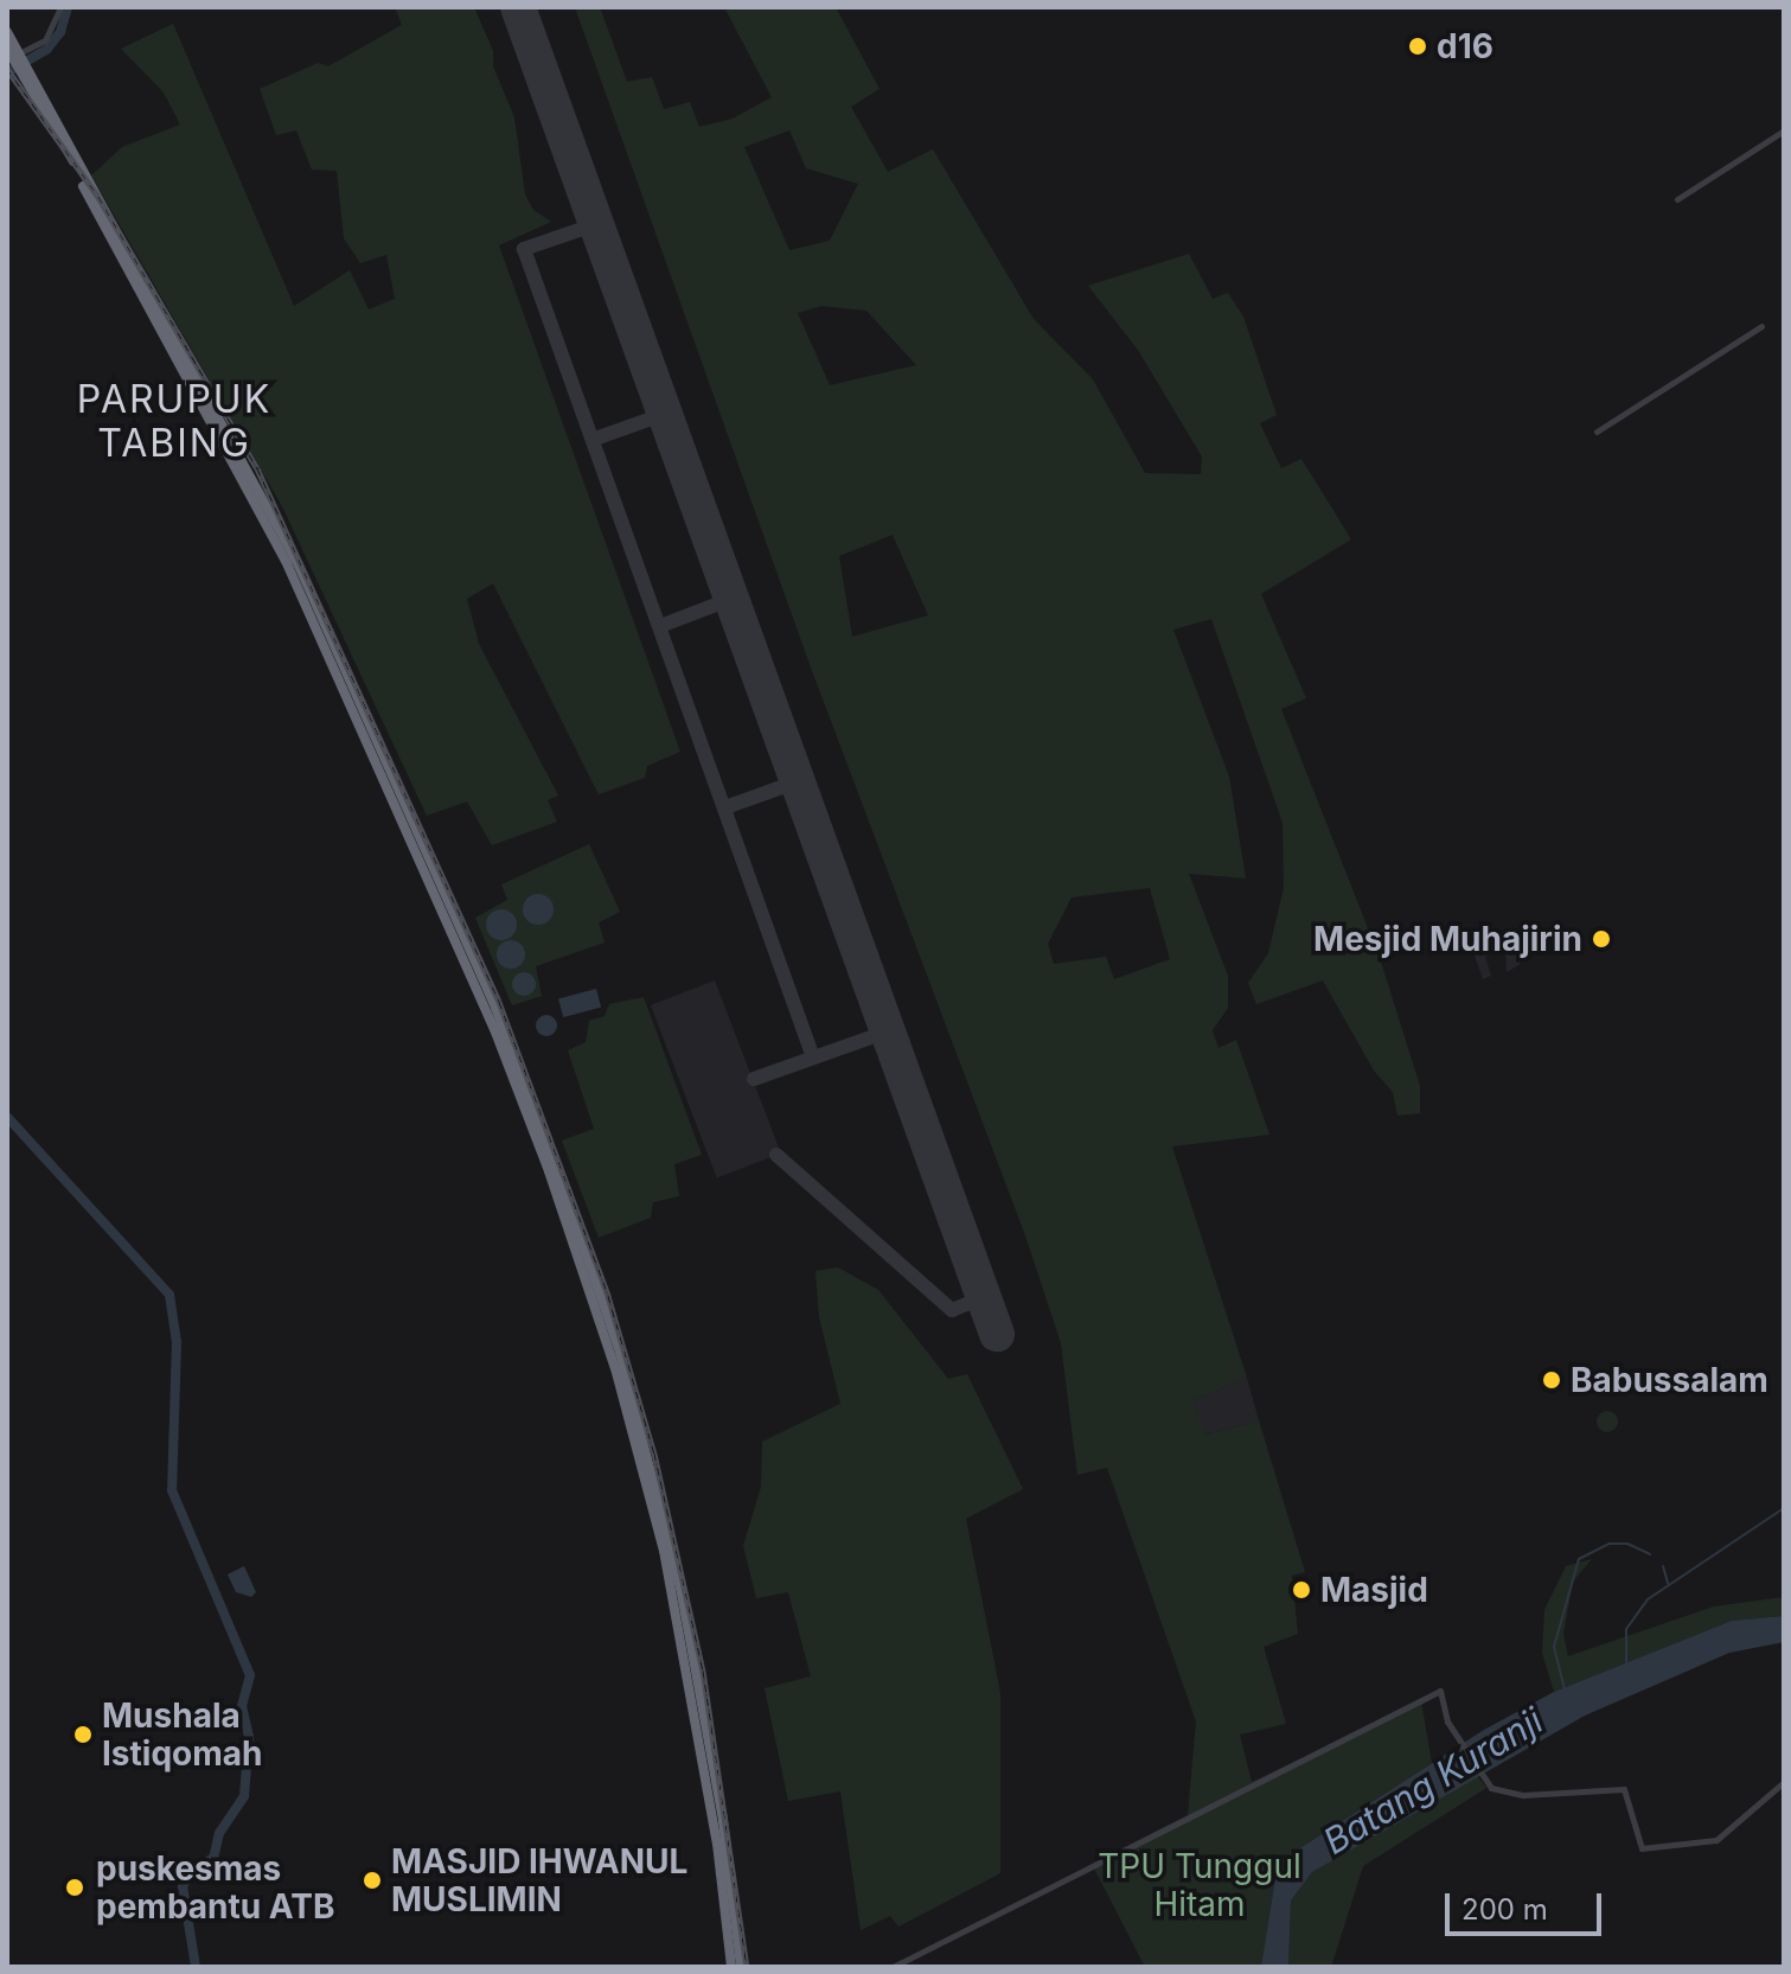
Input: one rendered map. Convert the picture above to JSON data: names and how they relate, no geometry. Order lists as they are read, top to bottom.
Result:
{
  "districts": ["PARUPUK TABING"],
  "water": ["Batang Kuranji"],
  "parks": ["TPU Tunggul Hitam"],
  "places": [
    "d16",
    "Mesjid Muhajirin",
    "Babussalam",
    "Masjid",
    "Mushala Istiqomah",
    "MASJID IHWANUL MUSLIMIN",
    "puskesmas pembantu ATB"
  ],
  "scale_bar": "200 m"
}
